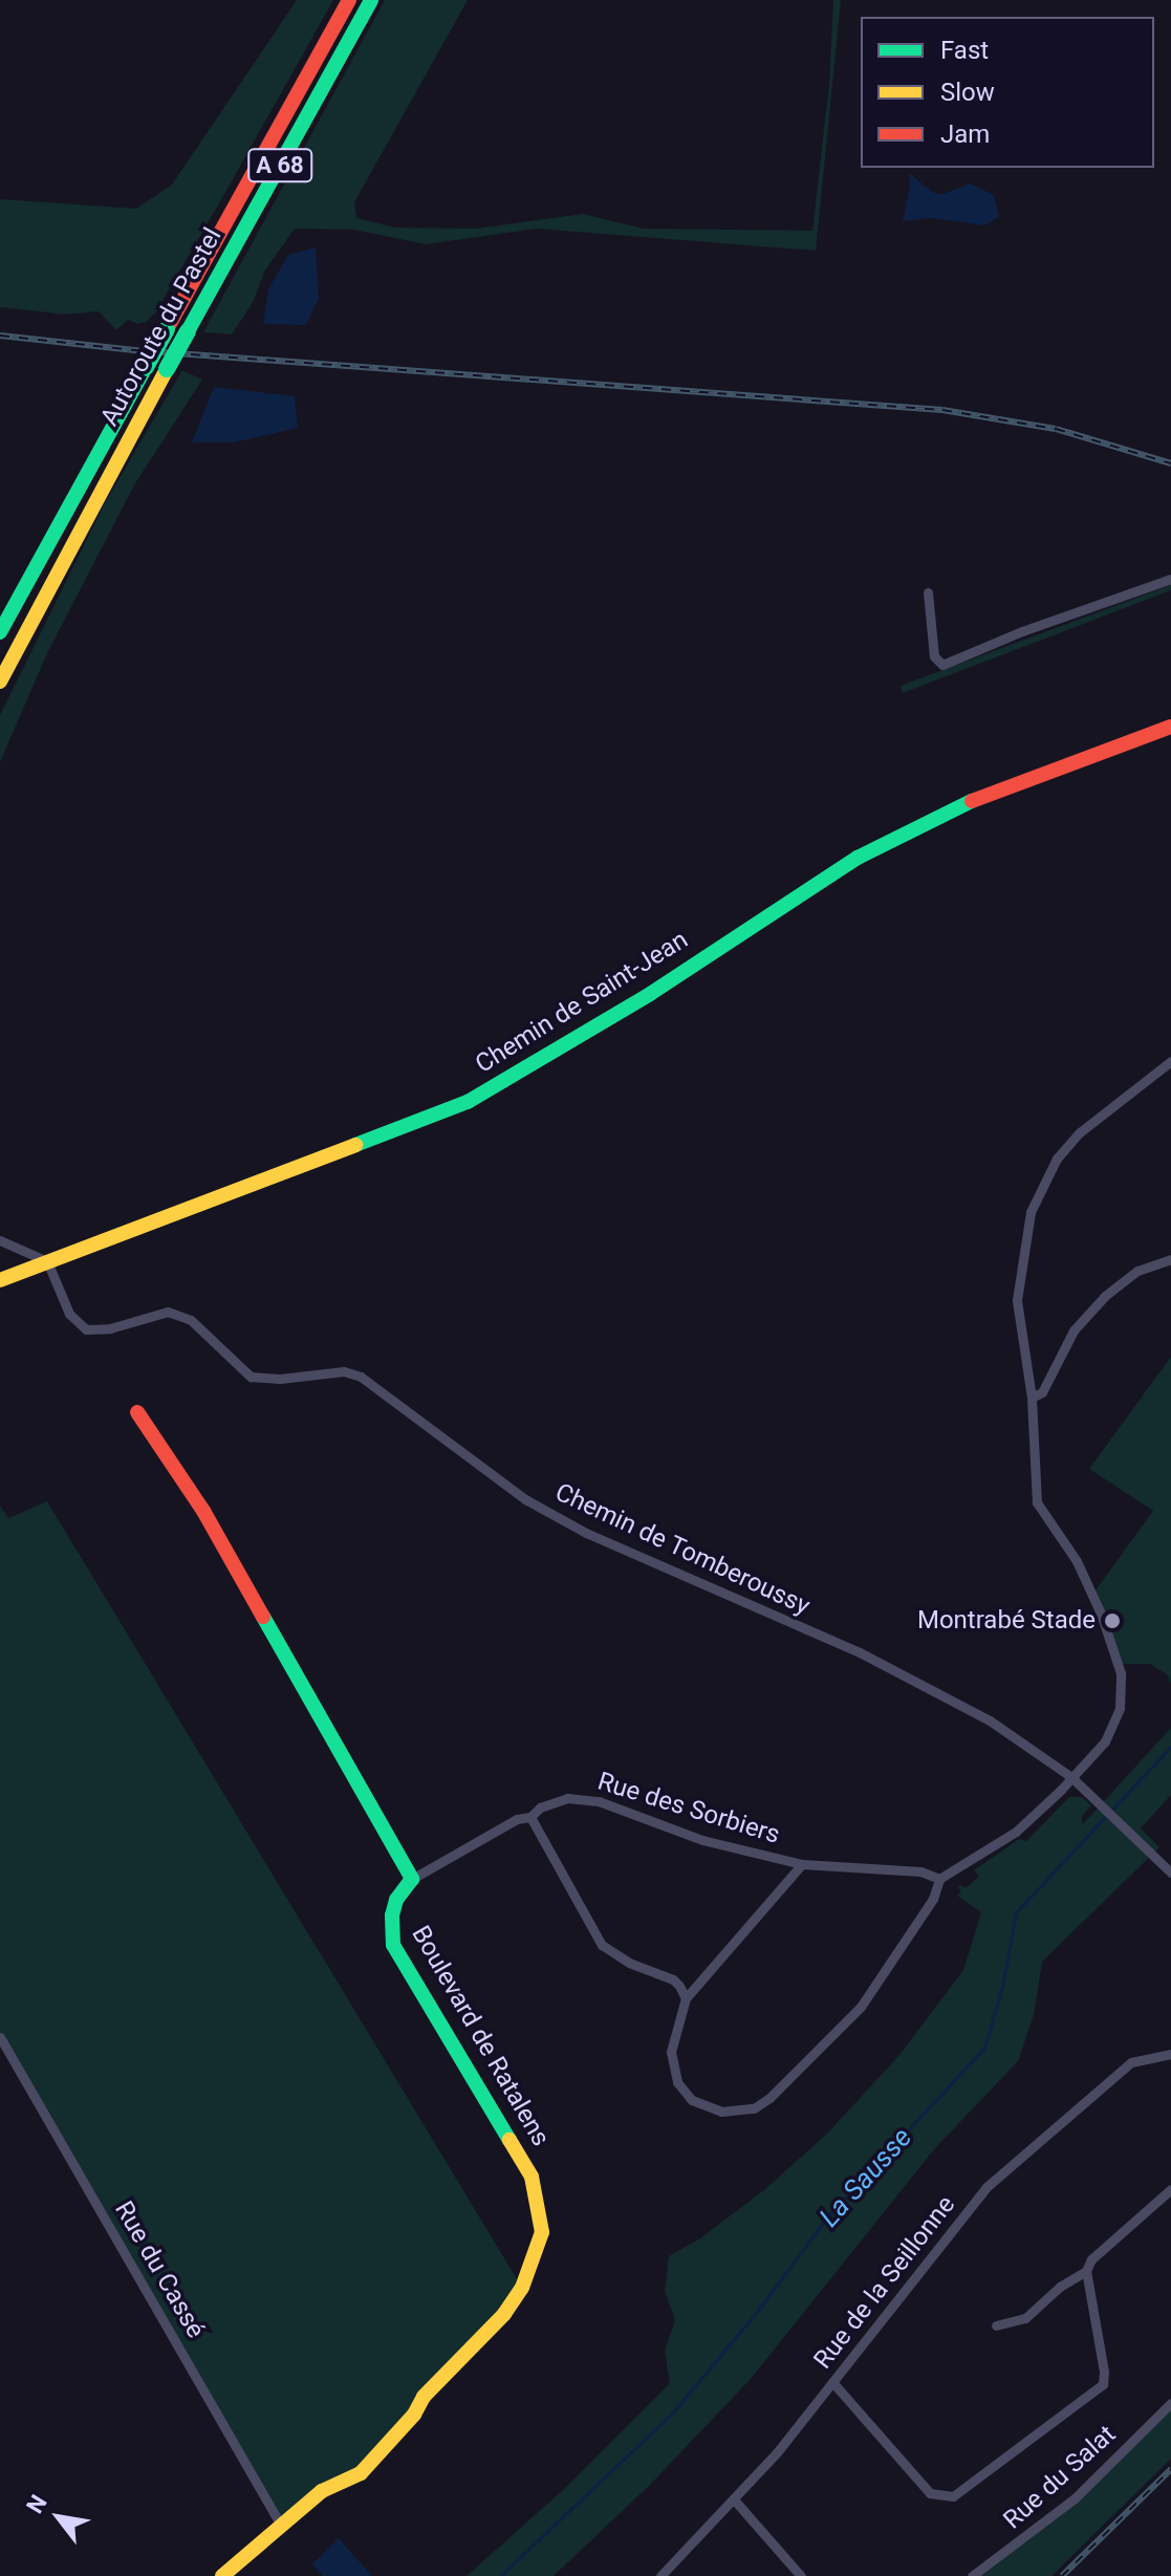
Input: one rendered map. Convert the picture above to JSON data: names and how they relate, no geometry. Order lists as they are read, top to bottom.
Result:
{
  "streets": {
    "main road": [
      "A 68",
      "Autoroute du Pastel",
      "Chemin de Saint-Jean",
      "Boulevard de Ratalens"
    ],
    "street": [
      "Chemin de Tomberoussy",
      "Rue des Sorbiers",
      "Rue du Cassé",
      "Rue de la Seillonne",
      "Rue du Salat"
    ]
  },
  "crossings": [
    ["Chemin de Saint-Jean", "Chemin de Tomberoussy"],
    ["Rue des Sorbiers", "Boulevard de Ratalens"],
    ["Boulevard de Ratalens", "Rue du Cassé"]
  ],
  "water": ["La Sausse"],
  "places": ["Montrabé Stade"],
  "legend": ["Fast", "Slow", "Jam"],
  "north": "top left"
}
